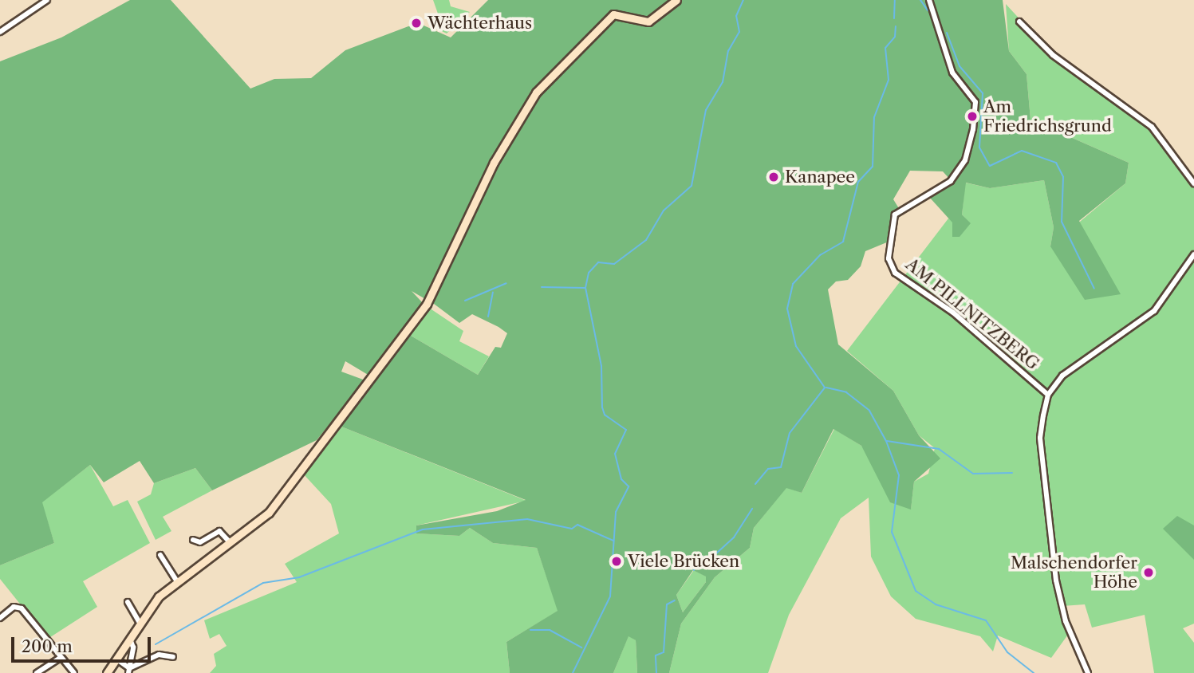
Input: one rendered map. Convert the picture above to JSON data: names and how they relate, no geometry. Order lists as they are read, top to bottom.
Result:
{
  "streets": {
    "street": ["AM PILLNITZBERG"]
  },
  "places": [
    "Wächterhaus",
    "Am Friedrichsgrund",
    "Kanapee",
    "Viele Brücken",
    "Malschendorfer Höhe"
  ],
  "scale_bar": "200 m"
}
